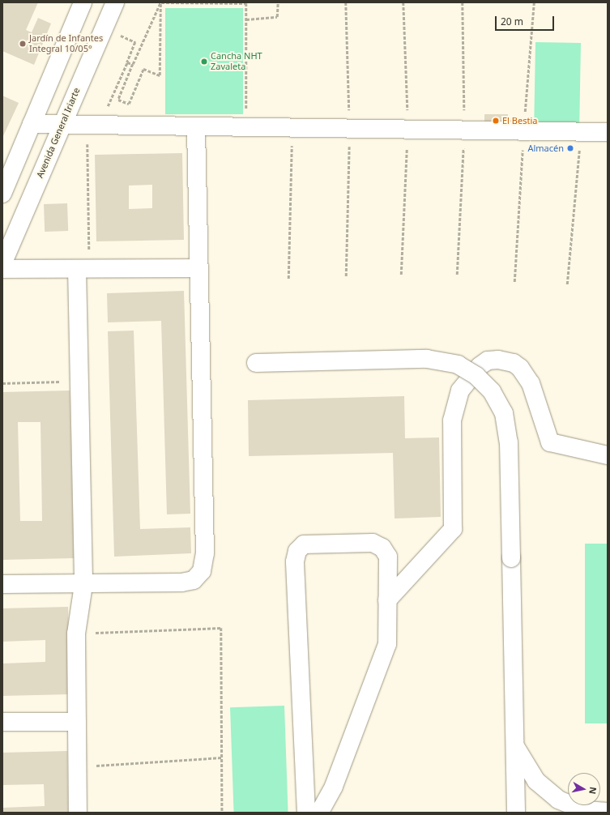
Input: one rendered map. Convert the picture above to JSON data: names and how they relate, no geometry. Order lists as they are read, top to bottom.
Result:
{
  "streets": {
    "street": ["Avenida General Iriarte"]
  },
  "places": [
    "Jardín de Infantes Integral 10/05°",
    "Cancha NHT Zavaleta",
    "El Bestia",
    "Almacén"
  ],
  "scale_bar": "20 m",
  "north": "right"
}
